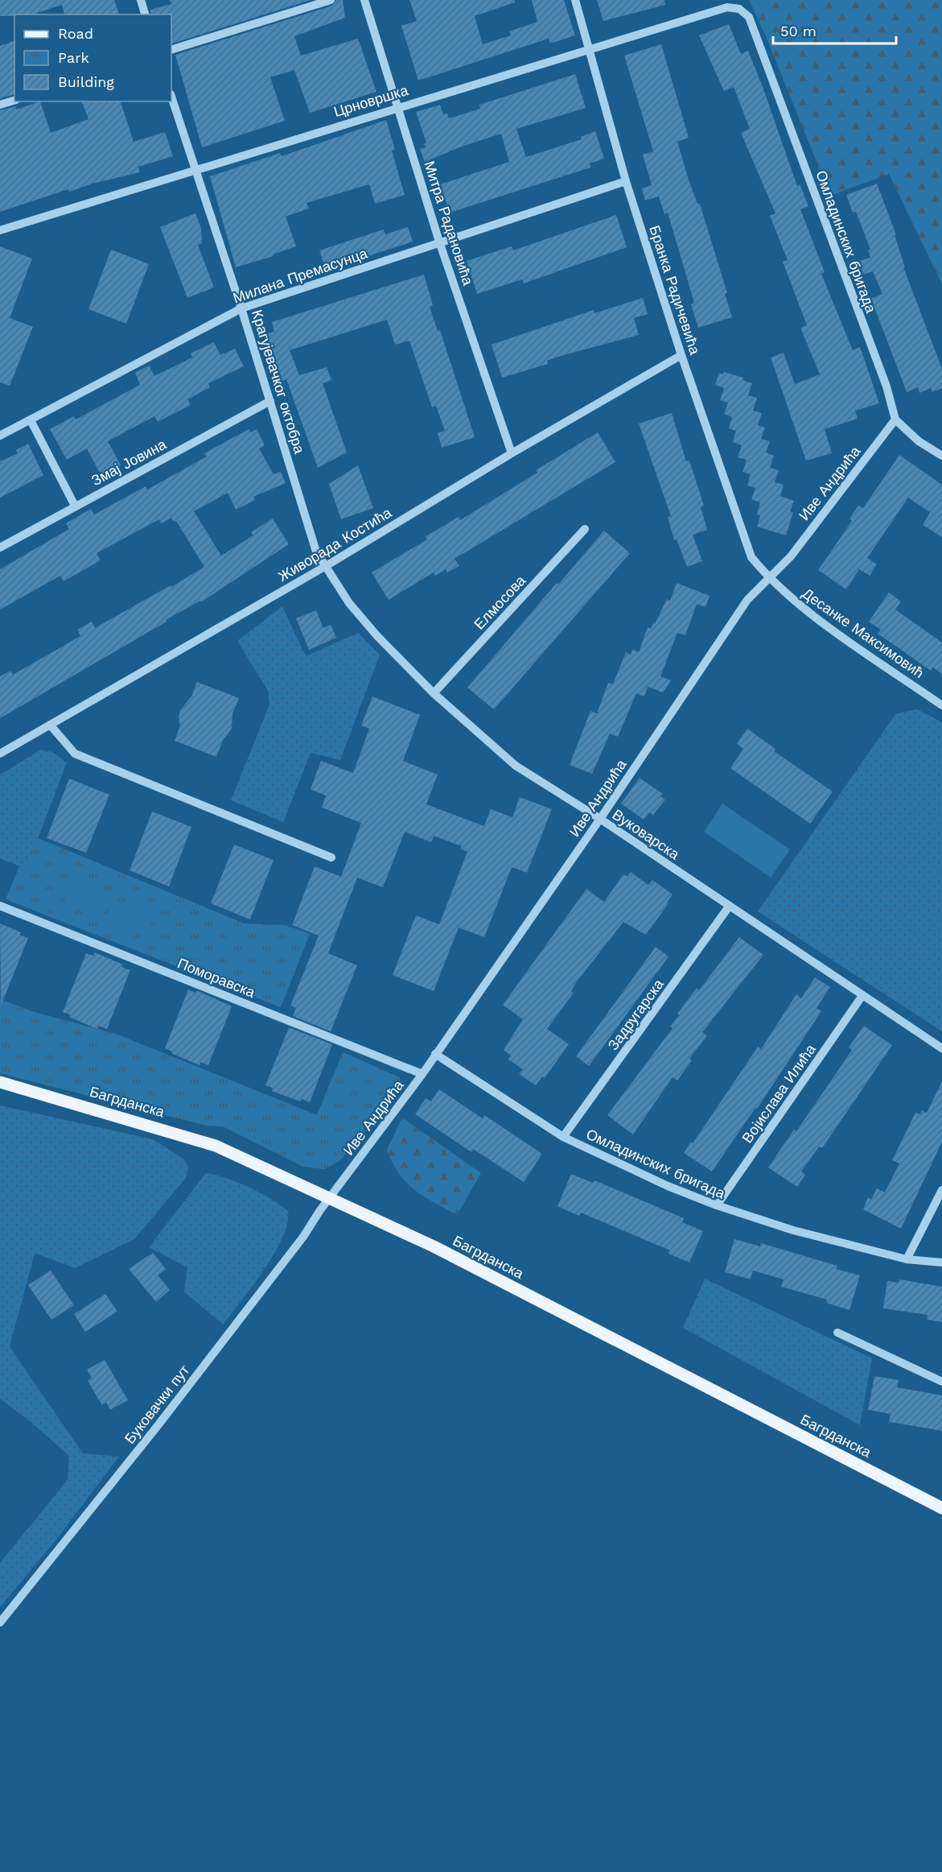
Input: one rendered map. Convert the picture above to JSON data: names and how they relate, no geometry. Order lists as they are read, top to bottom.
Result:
{
  "streets": {
    "main road": ["Багрданска"],
    "street": [
      "Црновршка",
      "Митра Радановића",
      "Омладинских бригада",
      "Милана Премасунца",
      "Бранка Радичевића",
      "Крагујевачког октобра",
      "Змај Јовина",
      "Иве Андрића",
      "Живорада Костића",
      "Елмосова",
      "Десанке Максимовић",
      "Вуковарска",
      "Поморавска",
      "Задругарска",
      "Војислава Илића",
      "Буковачки пут"
    ]
  },
  "crossings": [
    ["Црновршка", "Митра Радановића"],
    ["Црновршка", "Омладинских бригада"],
    ["Црновршка", "Бранка Радичевића"],
    ["Црновршка", "Крагујевачког октобра"],
    ["Митра Радановића", "Милана Премасунца"],
    ["Митра Радановића", "Живорада Костића"],
    ["Омладинских бригада", "Иве Андрића"],
    ["Омладинских бригада", "Задругарска"],
    ["Омладинских бригада", "Војислава Илића"],
    ["Милана Премасунца", "Бранка Радичевића"],
    ["Милана Премасунца", "Крагујевачког октобра"],
    ["Бранка Радичевића", "Иве Андрића"],
    ["Бранка Радичевића", "Живорада Костића"],
    ["Бранка Радичевића", "Десанке Максимовић"],
    ["Крагујевачког октобра", "Змај Јовина"],
    ["Крагујевачког октобра", "Живорада Костића"],
    ["Крагујевачког октобра", "Вуковарска"],
    ["Иве Андрића", "Десанке Максимовић"],
    ["Иве Андрића", "Вуковарска"],
    ["Иве Андрића", "Поморавска"],
    ["Иве Андрића", "Багрданска"],
    ["Иве Андрића", "Буковачки пут"],
    ["Живорада Костића", "Вуковарска"],
    ["Елмосова", "Вуковарска"],
    ["Вуковарска", "Задругарска"],
    ["Вуковарска", "Војислава Илића"],
    ["Багрданска", "Буковачки пут"]
  ],
  "legend": ["Road", "Park", "Building"],
  "scale_bar": "50 m"
}
